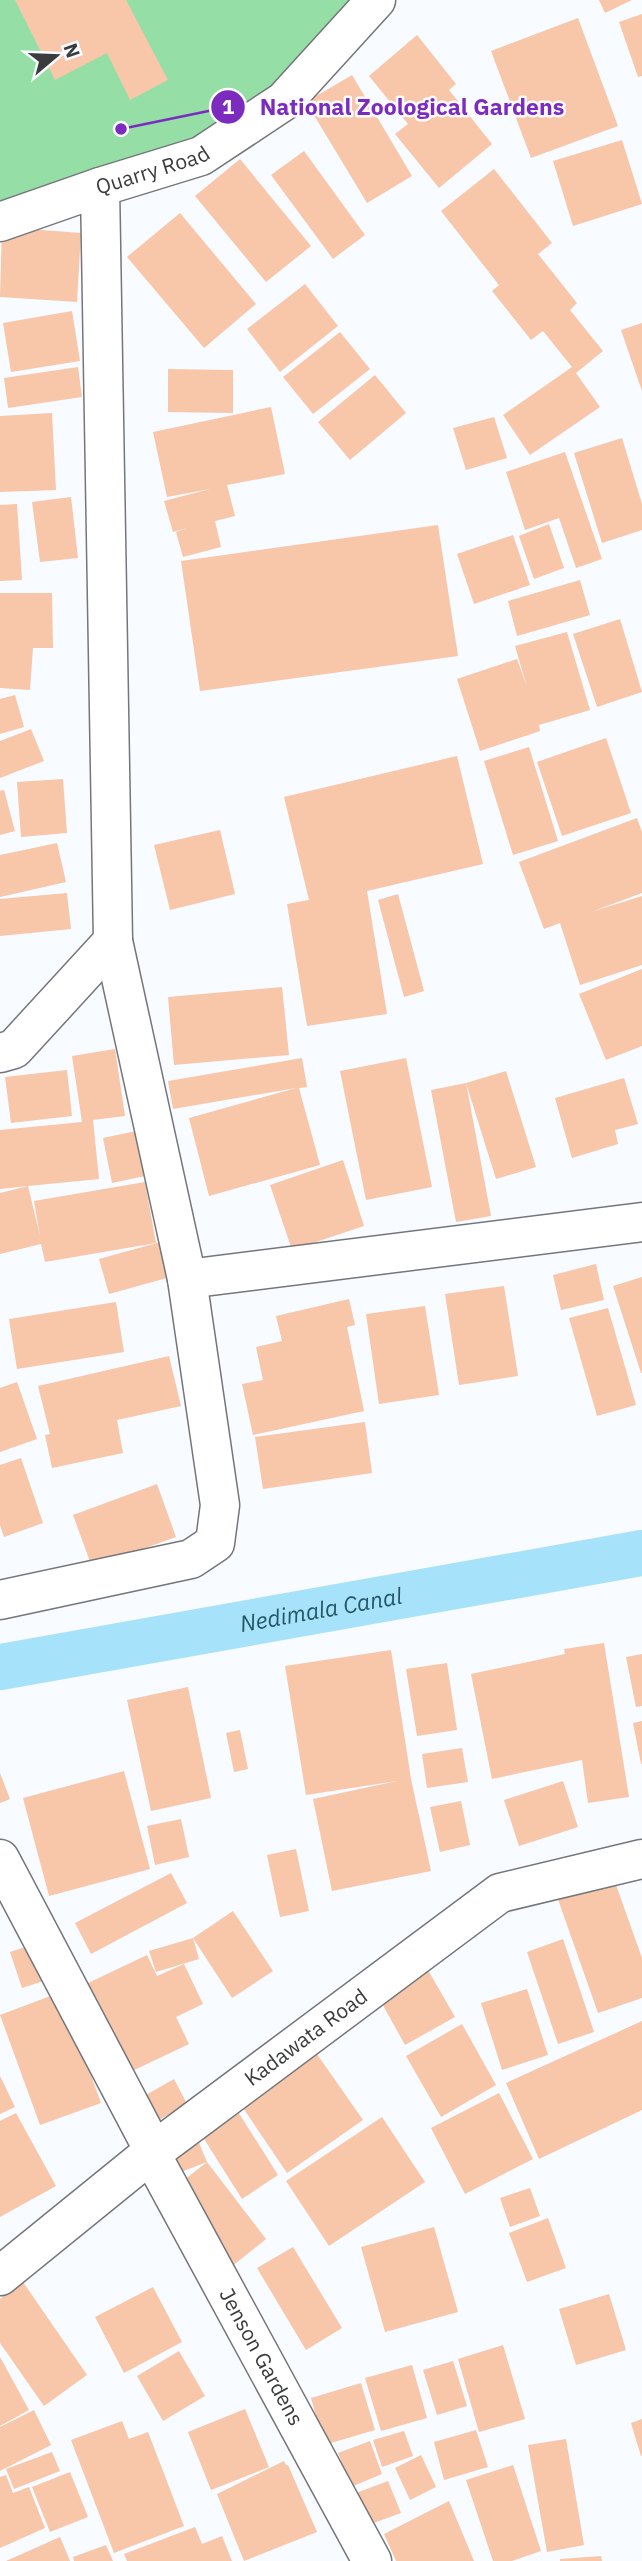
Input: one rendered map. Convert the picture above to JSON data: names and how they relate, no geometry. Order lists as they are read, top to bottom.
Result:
{
  "streets": {
    "street": ["Quarry Road", "Kadawata Road", "Jenson Gardens"]
  },
  "crossings": [
    ["Kadawata Road", "Jenson Gardens"]
  ],
  "water": ["Nedimala Canal"],
  "places": ["National Zoological Gardens"],
  "north": "right"
}
